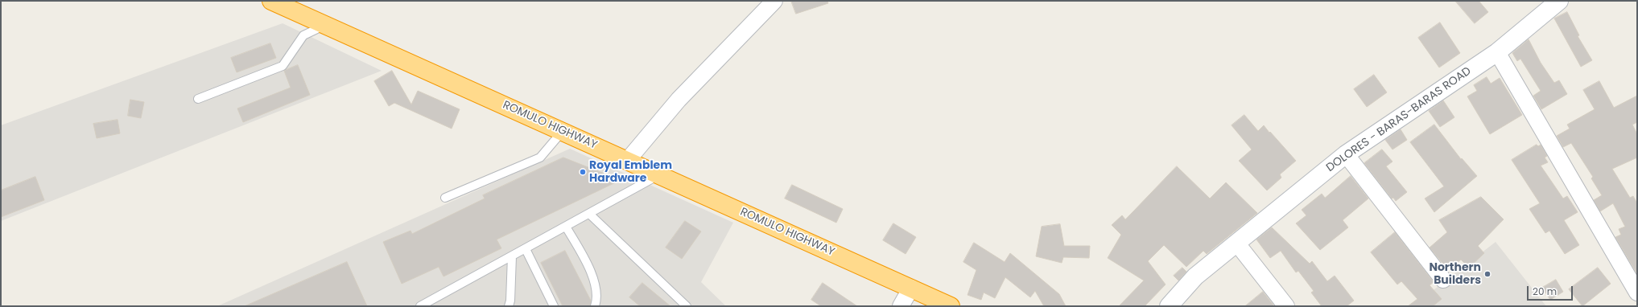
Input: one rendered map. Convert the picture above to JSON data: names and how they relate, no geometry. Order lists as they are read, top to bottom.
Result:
{
  "streets": {
    "highway": ["ROMULO HIGHWAY"],
    "street": ["DOLORES - BARAS-BARAS ROAD"]
  },
  "places": ["Royal Emblem Hardware", "Northern Builders"],
  "scale_bar": "20 m"
}
